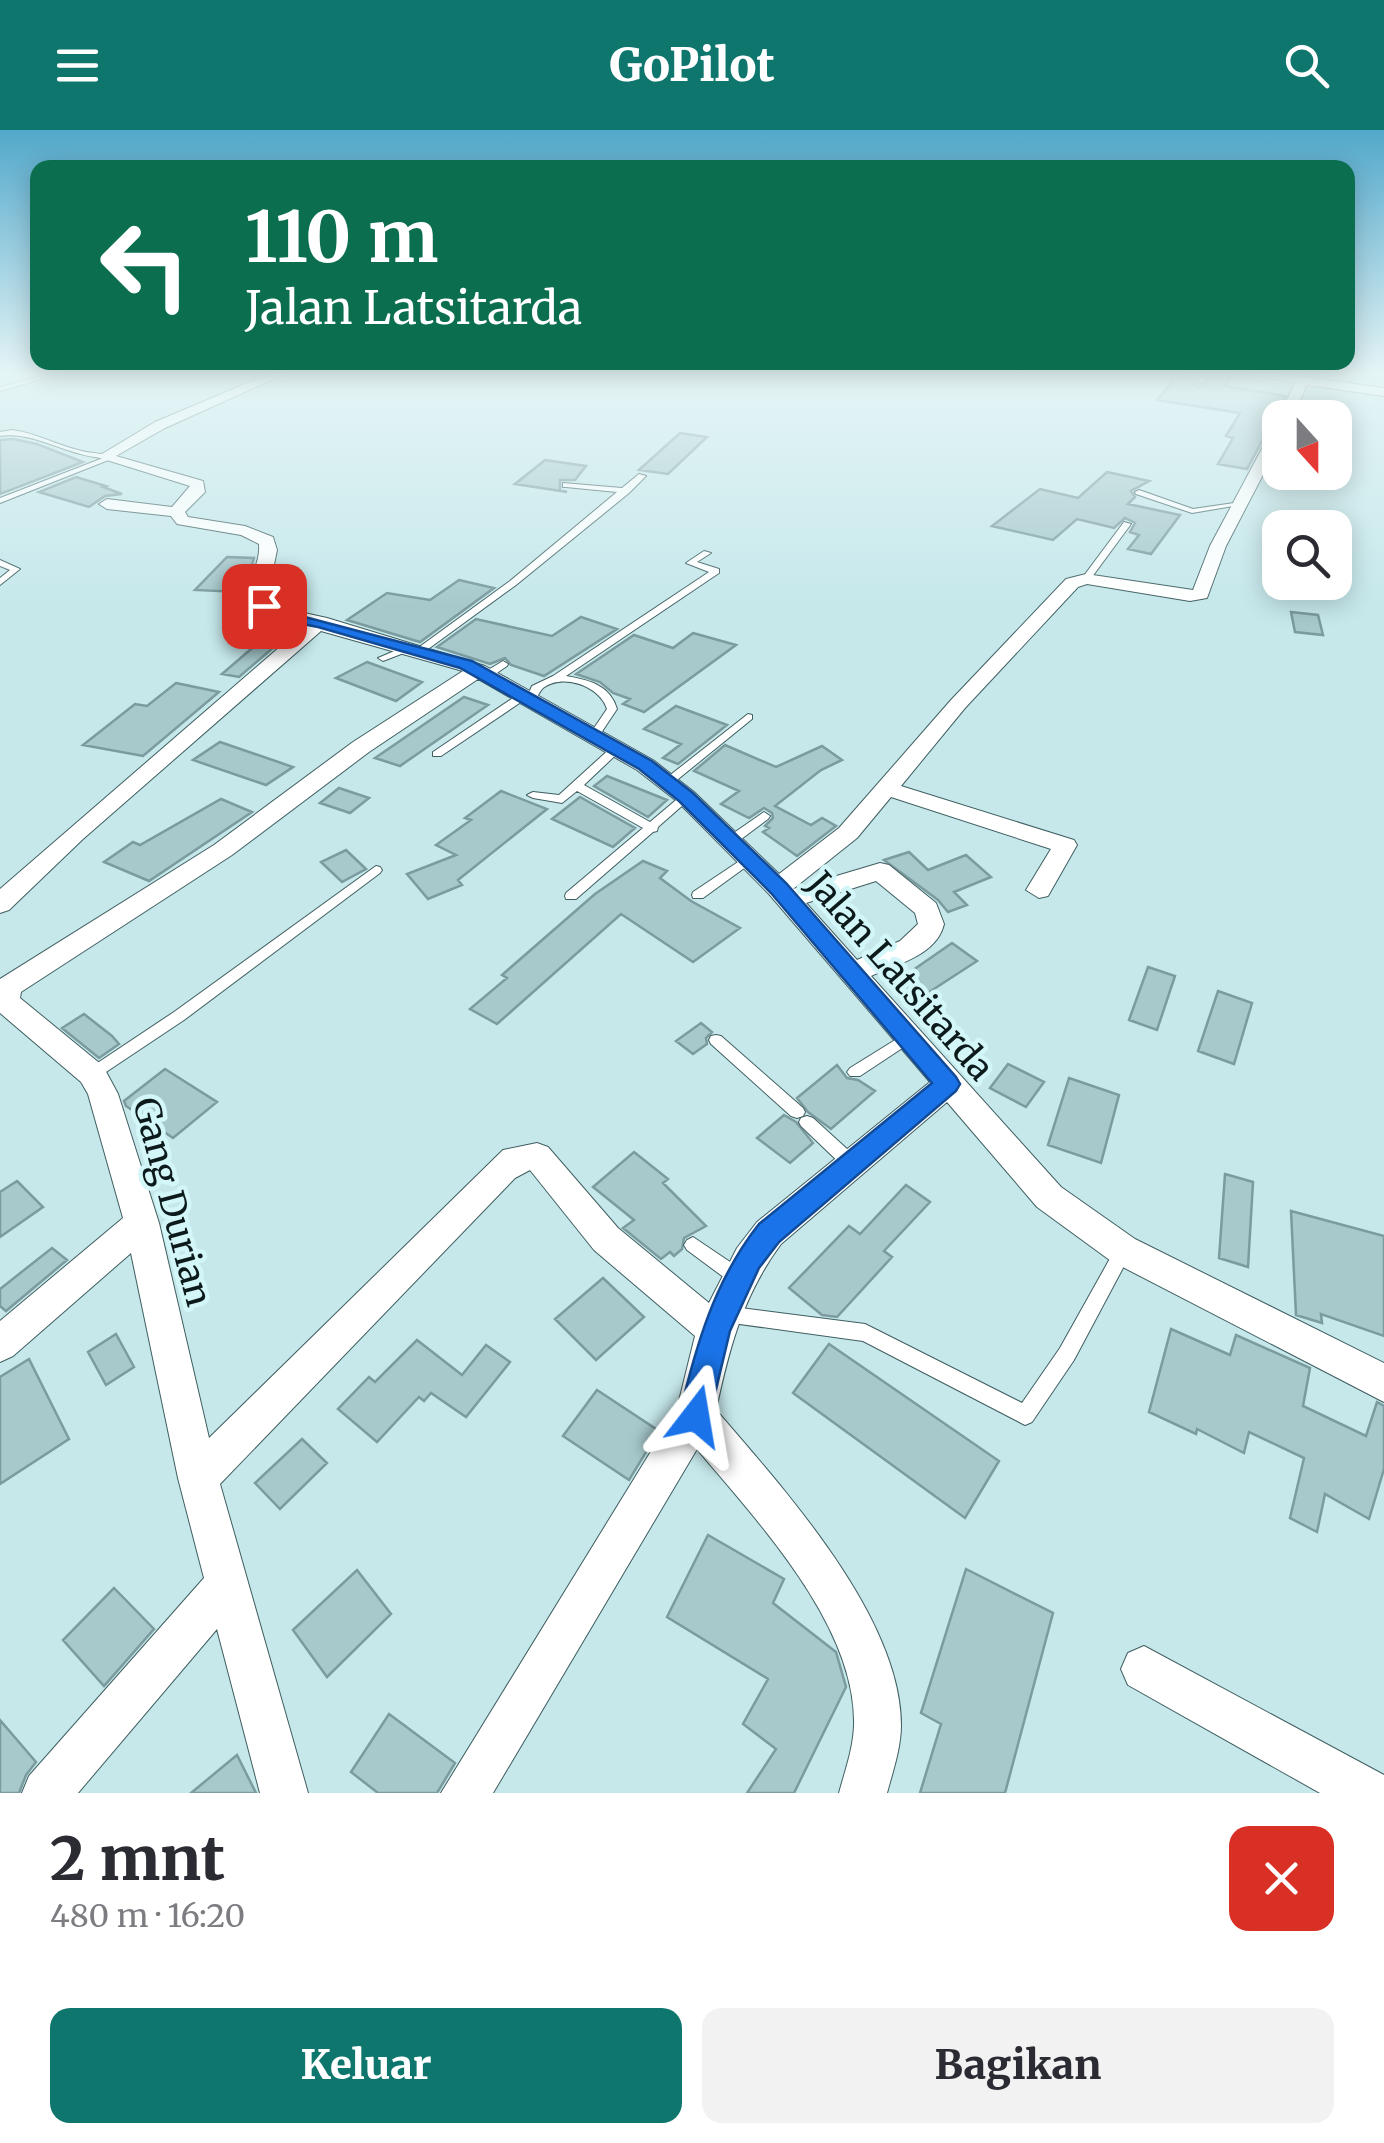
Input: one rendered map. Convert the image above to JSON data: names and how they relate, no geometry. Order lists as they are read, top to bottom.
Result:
{
  "streets": {
    "street": ["Jalan Latsitarda", "Gang Durian"]
  },
  "crossings": [
    ["Jalan Latsitarda", "Gang Durian"]
  ],
  "north": "bottom",
  "page": {
    "header": "GoPilot",
    "turn": ["110 m", "Jalan Latsitarda"],
    "heading": ["2 mnt", "480 m · 16:20"],
    "buttons": ["Keluar", "Bagikan"]
  }
}
